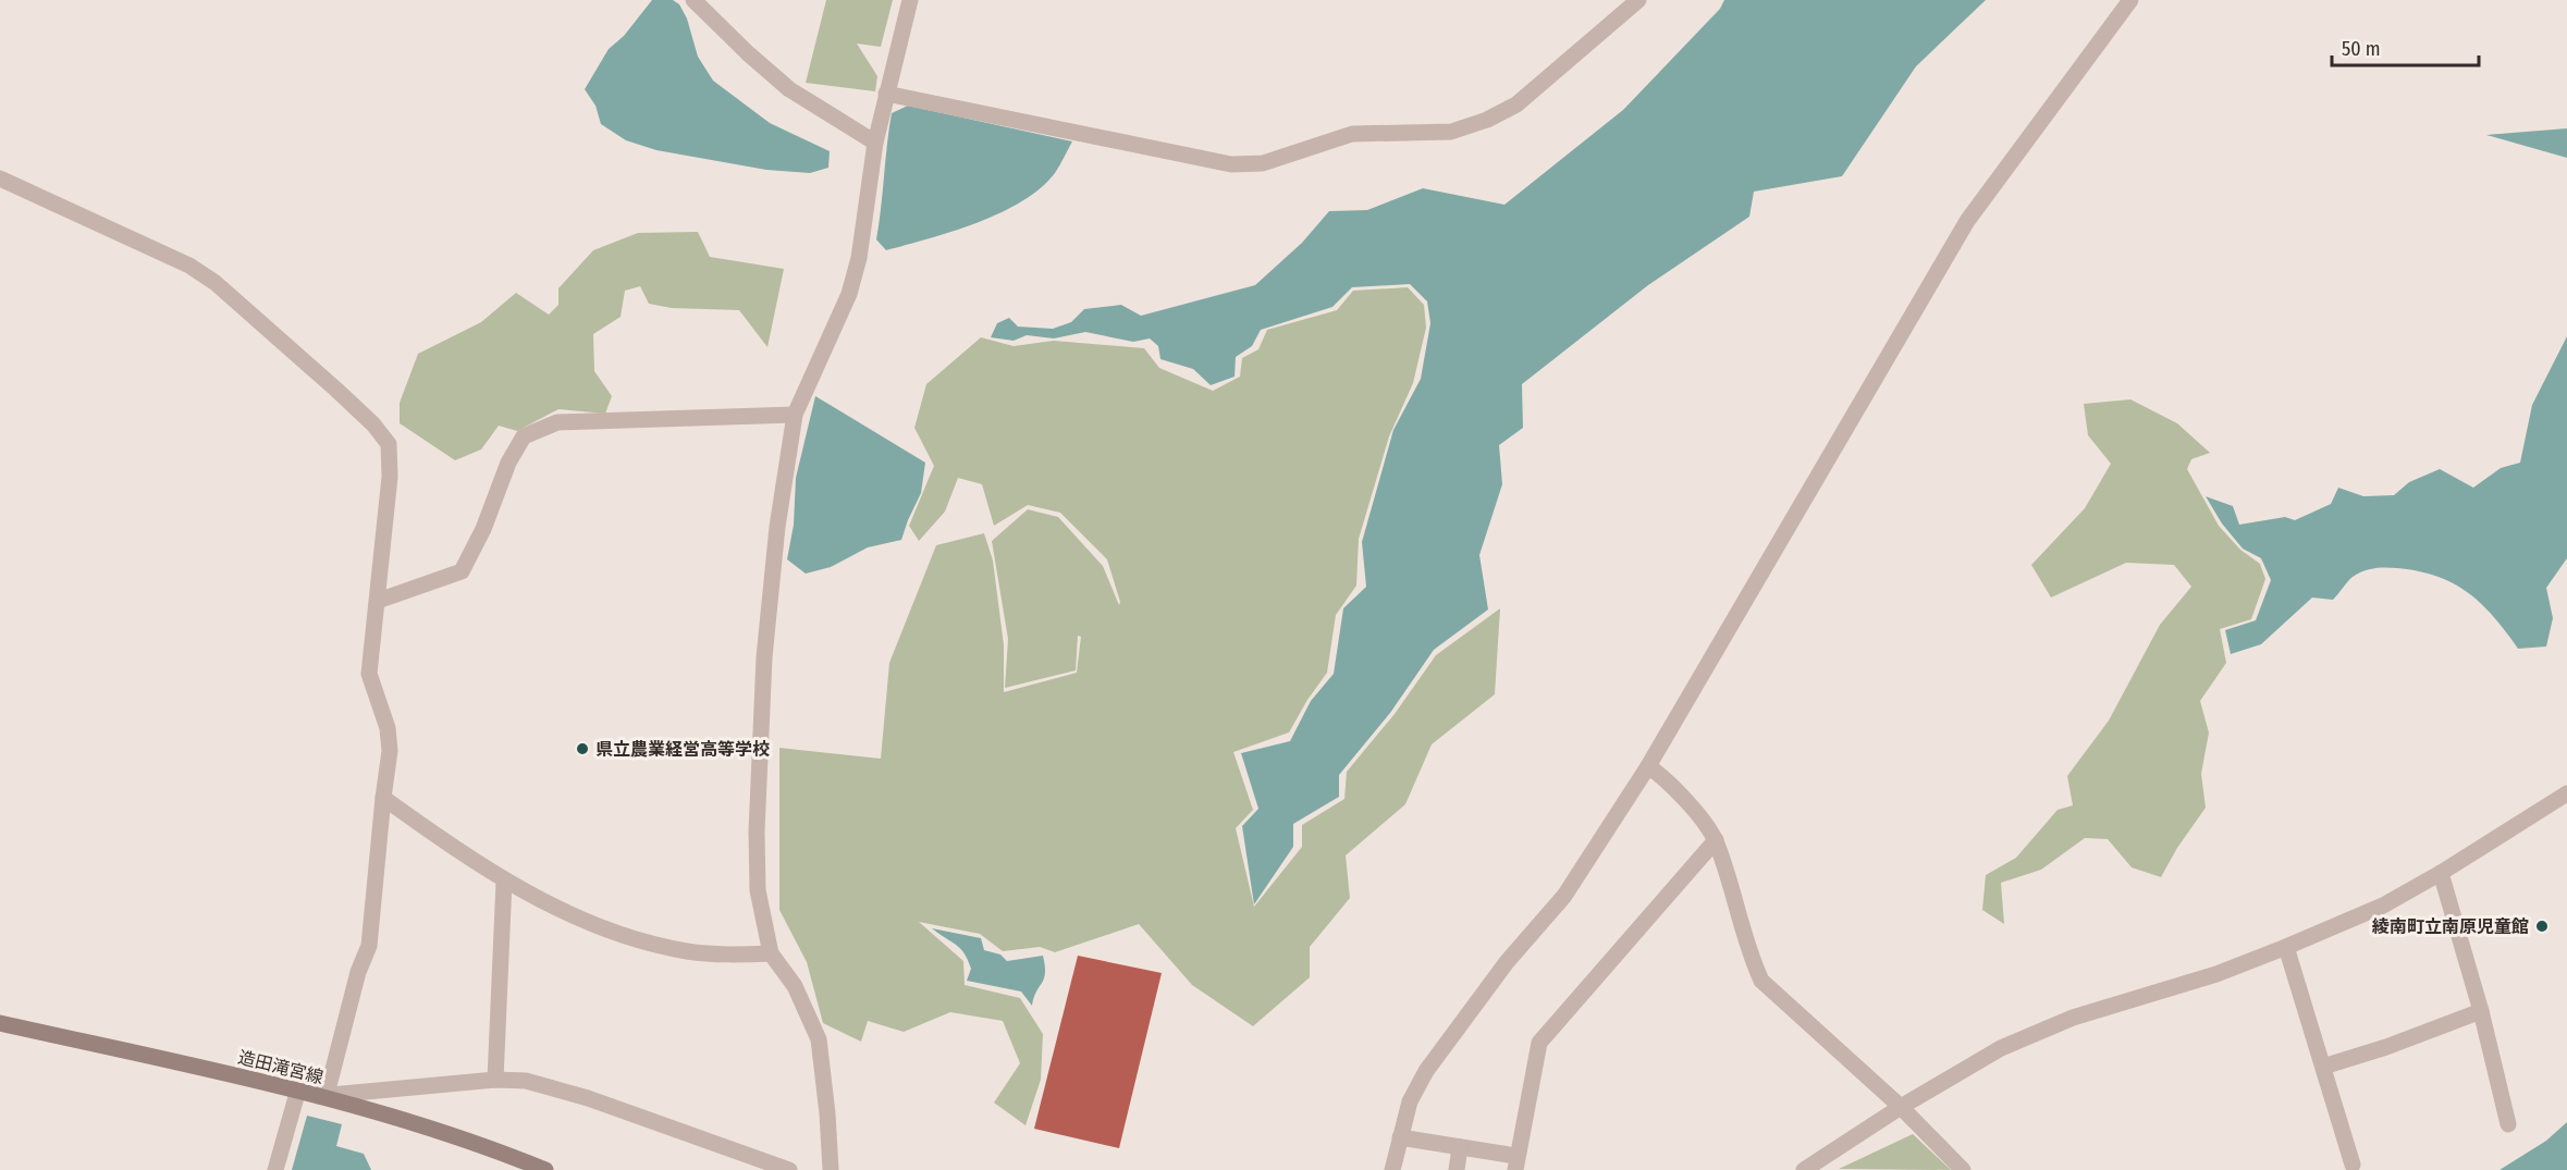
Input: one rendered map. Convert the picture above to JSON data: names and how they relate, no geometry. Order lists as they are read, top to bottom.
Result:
{
  "streets": {
    "main road": ["造田滝宮線"]
  },
  "places": ["県立農業経営高等学校", "綾南町立南原児童館"],
  "scale_bar": "50 m"
}
